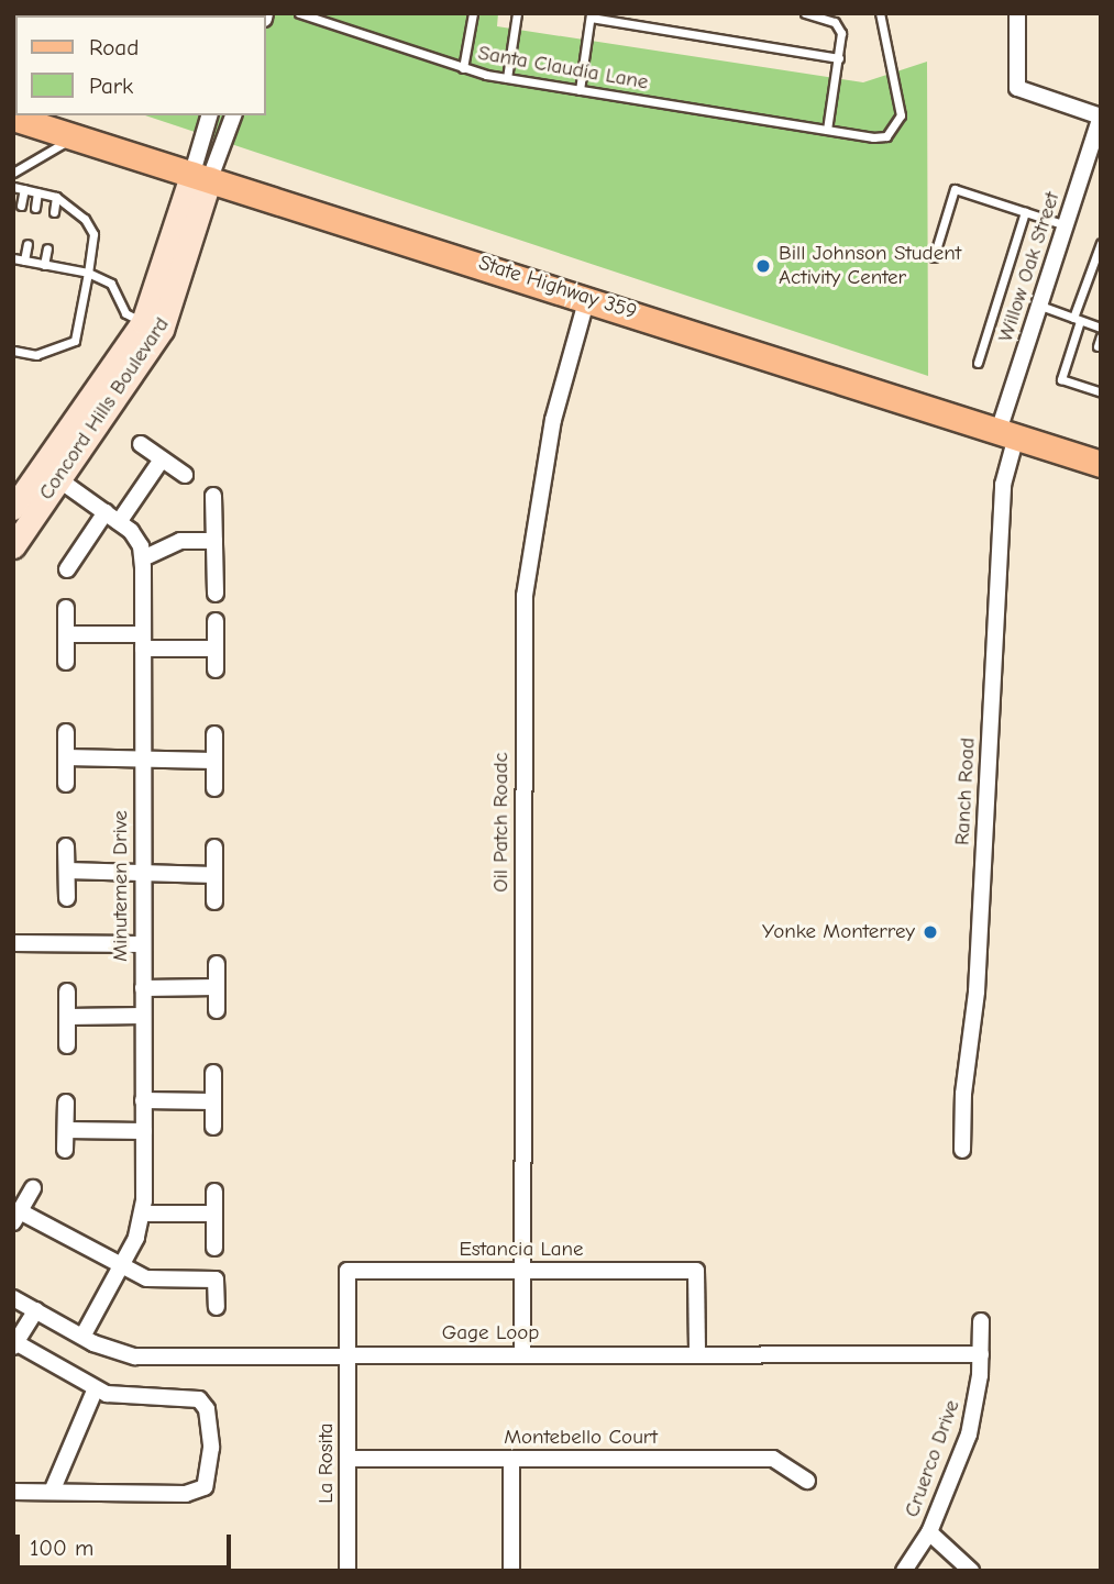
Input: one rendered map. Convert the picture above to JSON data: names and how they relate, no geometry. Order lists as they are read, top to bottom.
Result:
{
  "streets": {
    "main road": ["State Highway 359"],
    "street": [
      "Willow Oak Street",
      "Concord Hills Boulevard",
      "Ranch Road",
      "Oil Patch Roadc",
      "Minutemen Drive",
      "Estancia Lane",
      "Gage Loop",
      "Montebello Court",
      "Cruerco Drive",
      "La Rosita"
    ],
    "lane": ["Santa Claudia Lane"]
  },
  "crossings": [
    ["Willow Oak Street", "State Highway 359"],
    ["Willow Oak Street", "Ranch Road"],
    ["State Highway 359", "Concord Hills Boulevard"],
    ["State Highway 359", "Ranch Road"],
    ["State Highway 359", "Oil Patch Roadc"],
    ["Oil Patch Roadc", "Estancia Lane"],
    ["Oil Patch Roadc", "Gage Loop"],
    ["Minutemen Drive", "Gage Loop"],
    ["Estancia Lane", "Gage Loop"],
    ["Estancia Lane", "La Rosita"],
    ["Gage Loop", "Cruerco Drive"],
    ["Gage Loop", "La Rosita"],
    ["Montebello Court", "La Rosita"]
  ],
  "places": ["Bill Johnson Student Activity Center", "Yonke Monterrey"],
  "legend": ["Road", "Park"],
  "scale_bar": "100 m"
}
